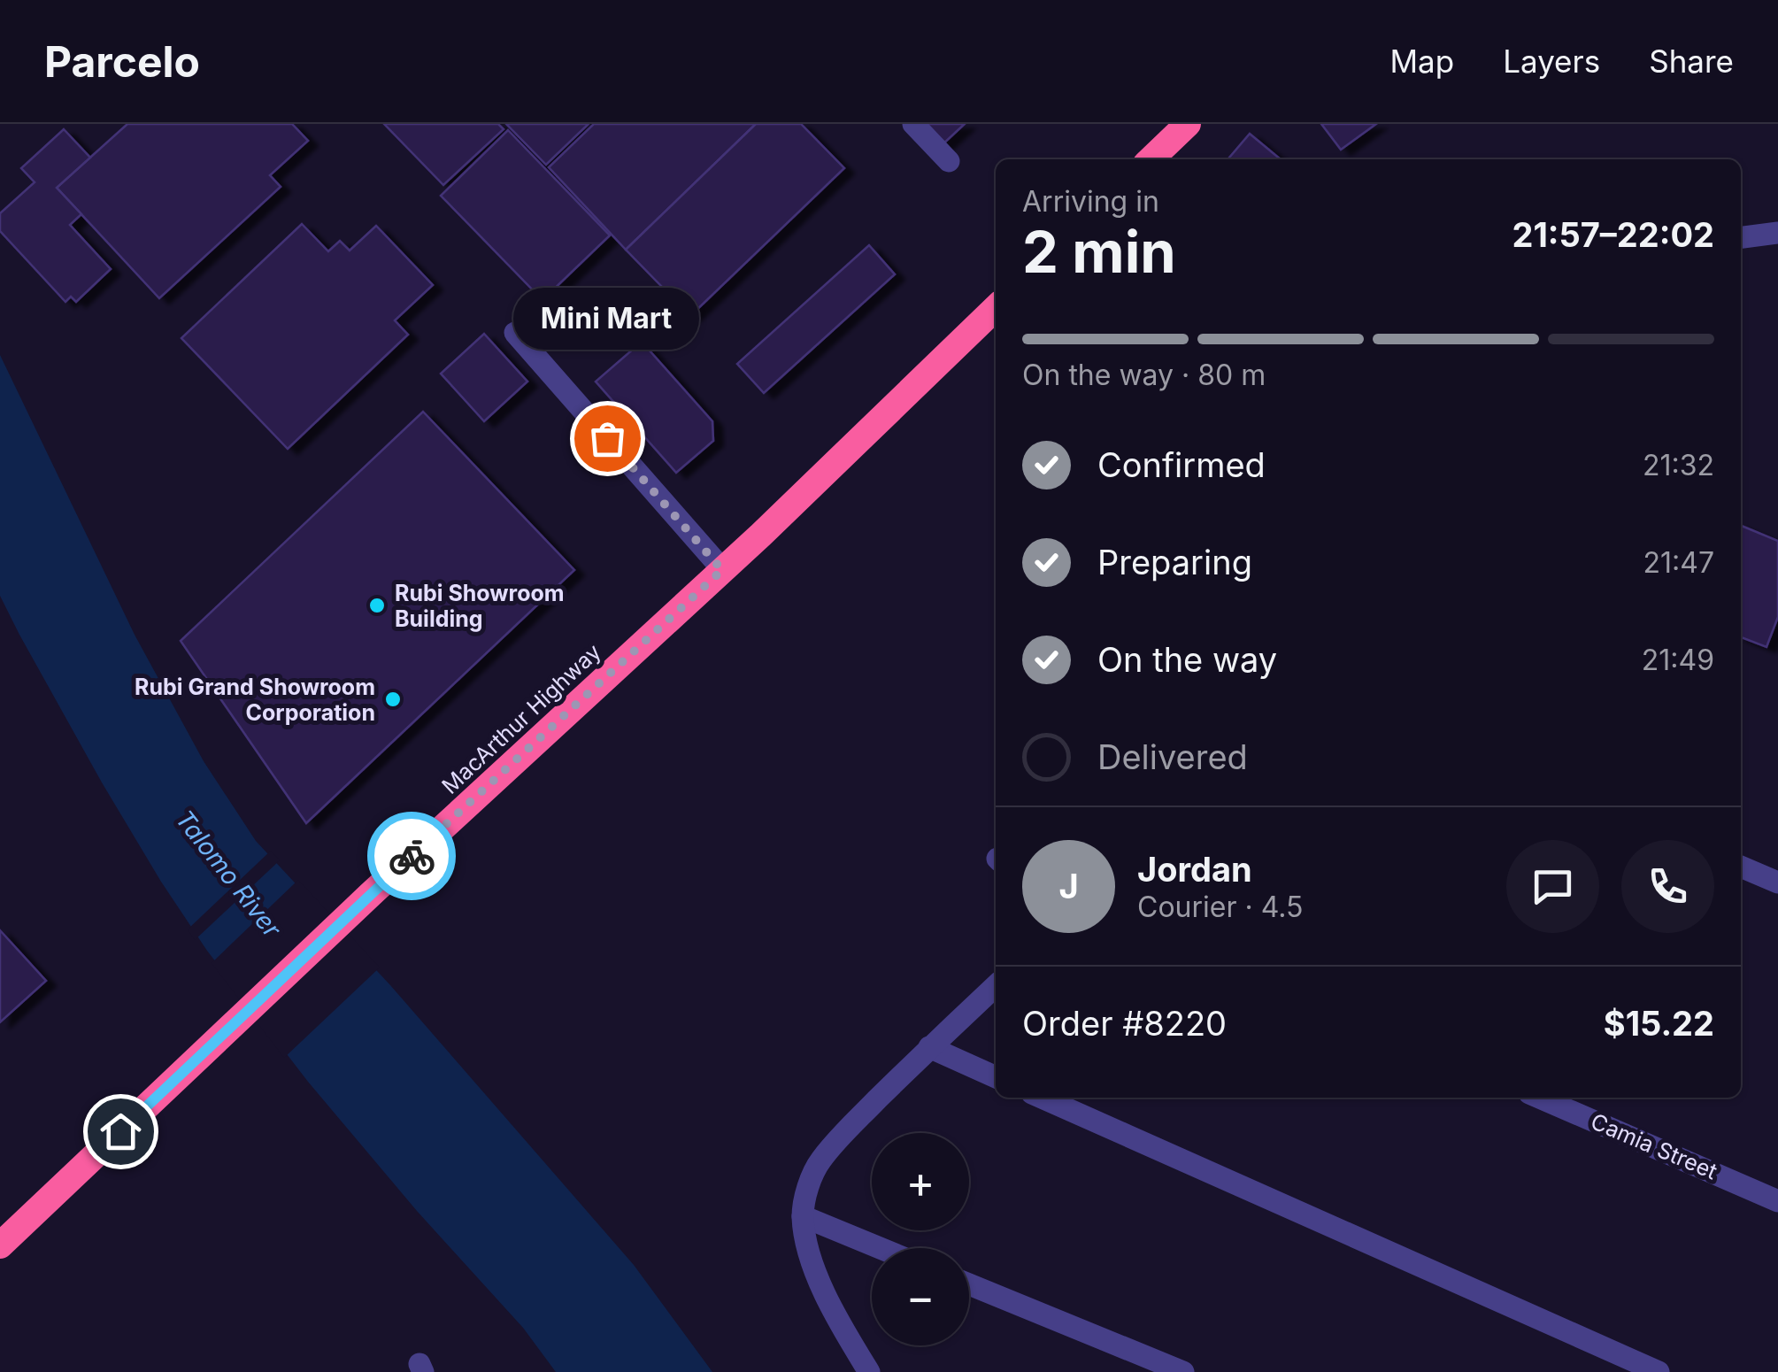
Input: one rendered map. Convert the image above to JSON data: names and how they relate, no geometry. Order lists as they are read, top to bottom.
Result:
{
  "streets": {
    "highway": ["MacArthur Highway"],
    "street": ["Camia Street"]
  },
  "water": ["Talomo River"],
  "places": ["Mini Mart", "Rubi Showroom Building", "Rubi Grand Showroom Corporation"],
  "page": {
    "header": "Parcelo",
    "nav": ["Map", "Layers", "Share"],
    "heading": ["2 min", "Arriving in", "21:57–22:02"],
    "panel": [
      "Jordan",
      "Courier · 4.5",
      "Order #8220",
      "$15.22"
    ],
    "bubble": "Mini Mart",
    "bar": "On the way · 80 m",
    "list": [
      ["Confirmed", "21:32"],
      ["Preparing", "21:47"],
      ["On the way", "21:49"],
      "Delivered"
    ],
    "round": "J",
    "map_buttons": ["+", "−"]
  }
}
